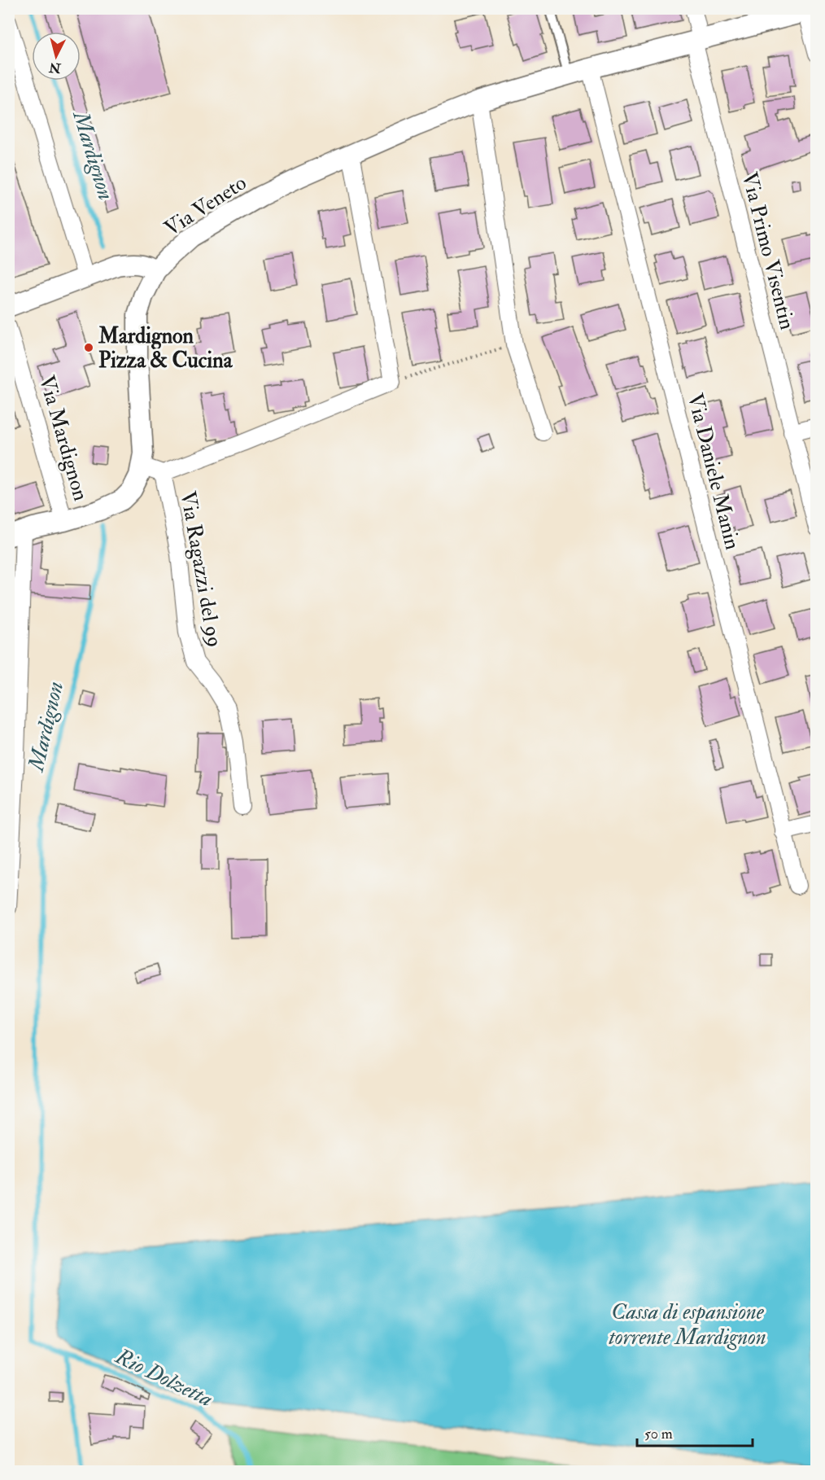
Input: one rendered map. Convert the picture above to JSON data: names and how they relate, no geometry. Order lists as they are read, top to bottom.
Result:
{
  "streets": {
    "street": [
      "Via Veneto",
      "Via Primo Visentin",
      "Via Mardignon",
      "Via Daniele Manin",
      "Via Ragazzi del 99"
    ]
  },
  "crossings": [
    ["Via Veneto", "Via Primo Visentin"],
    ["Via Veneto", "Via Mardignon"],
    ["Via Veneto", "Via Daniele Manin"],
    ["Via Veneto", "Via Ragazzi del 99"]
  ],
  "water": ["Mardignon", "Cassa di espansione torrente Mardignon", "Rio Dolzetta"],
  "places": ["Mardignon Pizza & Cucina"],
  "scale_bar": "50 m",
  "north": "bottom"
}
